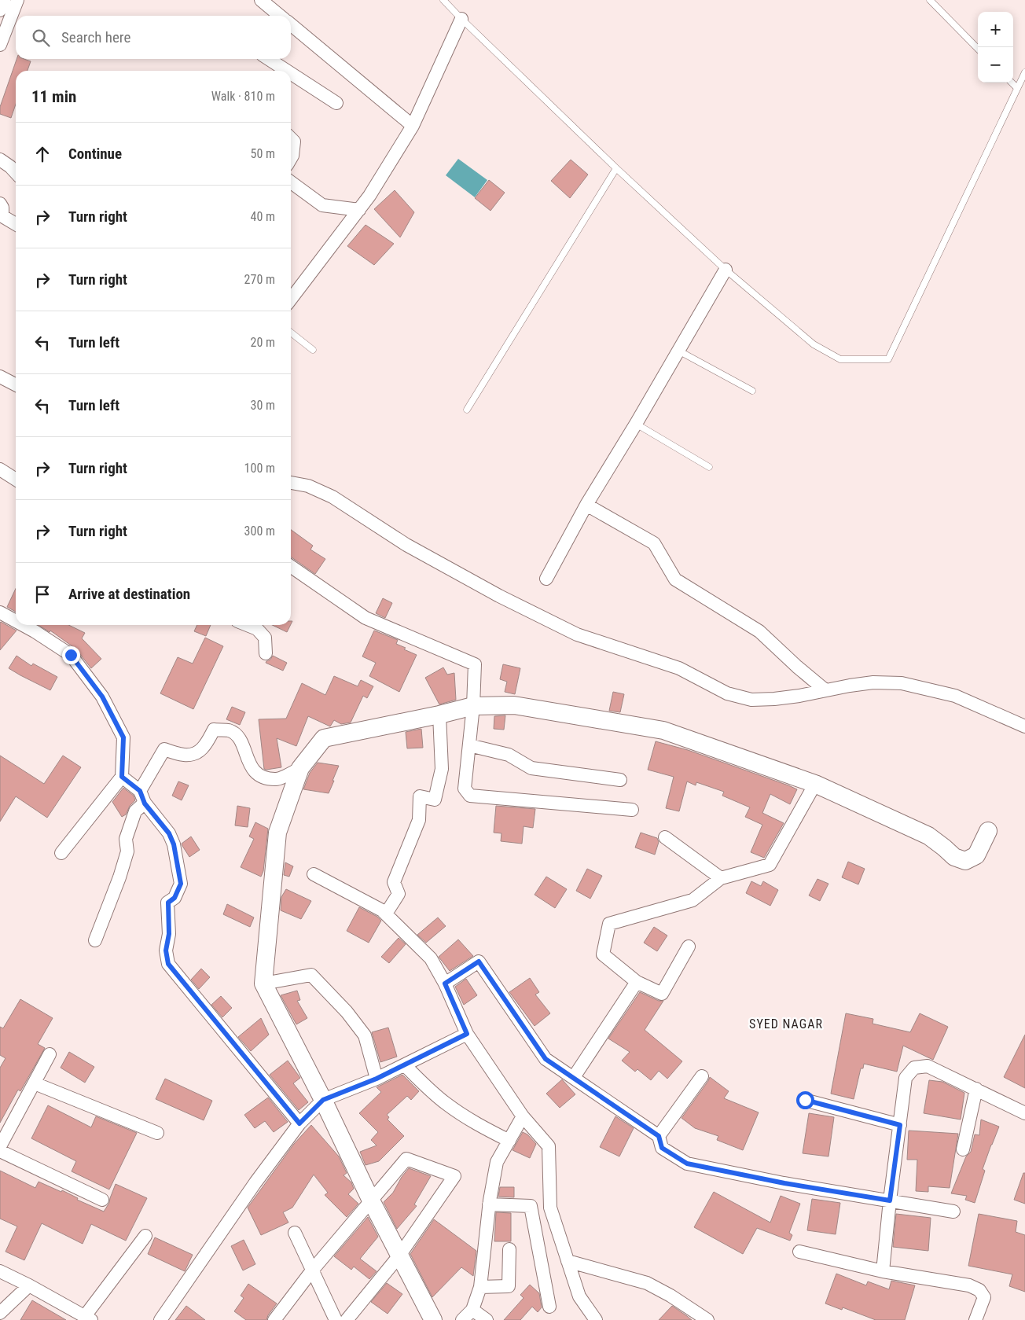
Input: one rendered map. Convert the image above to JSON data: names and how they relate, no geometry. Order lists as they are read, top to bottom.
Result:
{
  "districts": ["SYED NAGAR"],
  "page": {
    "map_buttons": ["+", "−"],
    "search": "Search here",
    "heading": ["11 min", "Walk · 810 m"],
    "list": [
      ["Continue", "50 m"],
      ["Turn right", "40 m"],
      ["Turn right", "270 m"],
      ["Turn left", "20 m"],
      ["Turn left", "30 m"],
      ["Turn right", "100 m"],
      ["Turn right", "300 m"],
      "Arrive at destination"
    ]
  }
}
